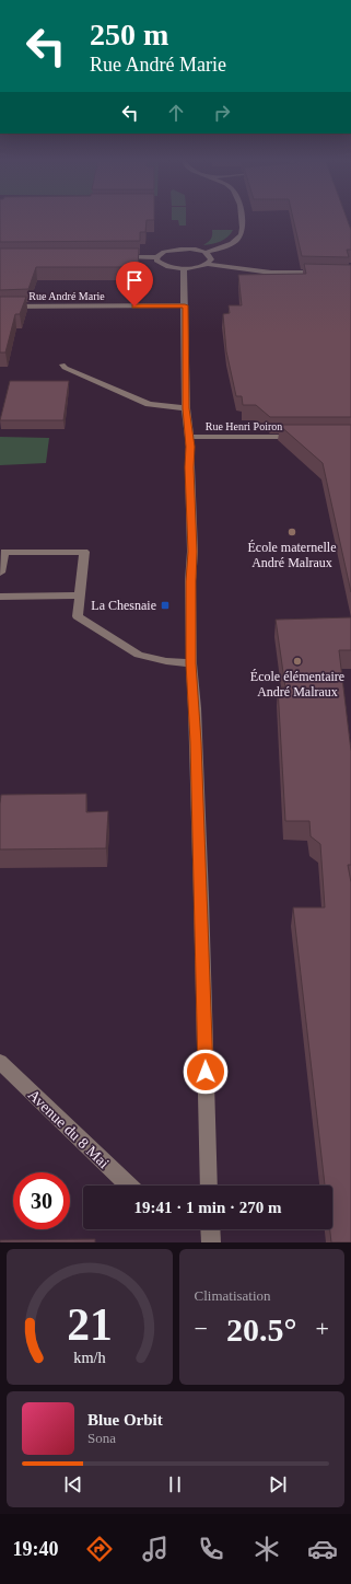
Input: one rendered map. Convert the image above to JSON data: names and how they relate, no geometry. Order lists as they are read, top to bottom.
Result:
{
  "streets": {
    "street": ["Rue André Marie", "Rue Henri Poiron", "Avenue du 8 Mai"]
  },
  "places": {
    "other": ["École maternelle André Malraux", "École élémentaire André Malraux"],
    "transit": ["La Chesnaie"]
  },
  "page": {
    "turn": ["250 m", "Rue André Marie"],
    "limit": "30",
    "trip": "19:41 · 1 min · 270 m",
    "tile": "Climatisation",
    "heat": ["−", "20.5°", "+"],
    "song": ["Blue Orbit", "Sona"],
    "tabs": "19:40",
    "gauge": ["21", "km/h"]
  }
}
